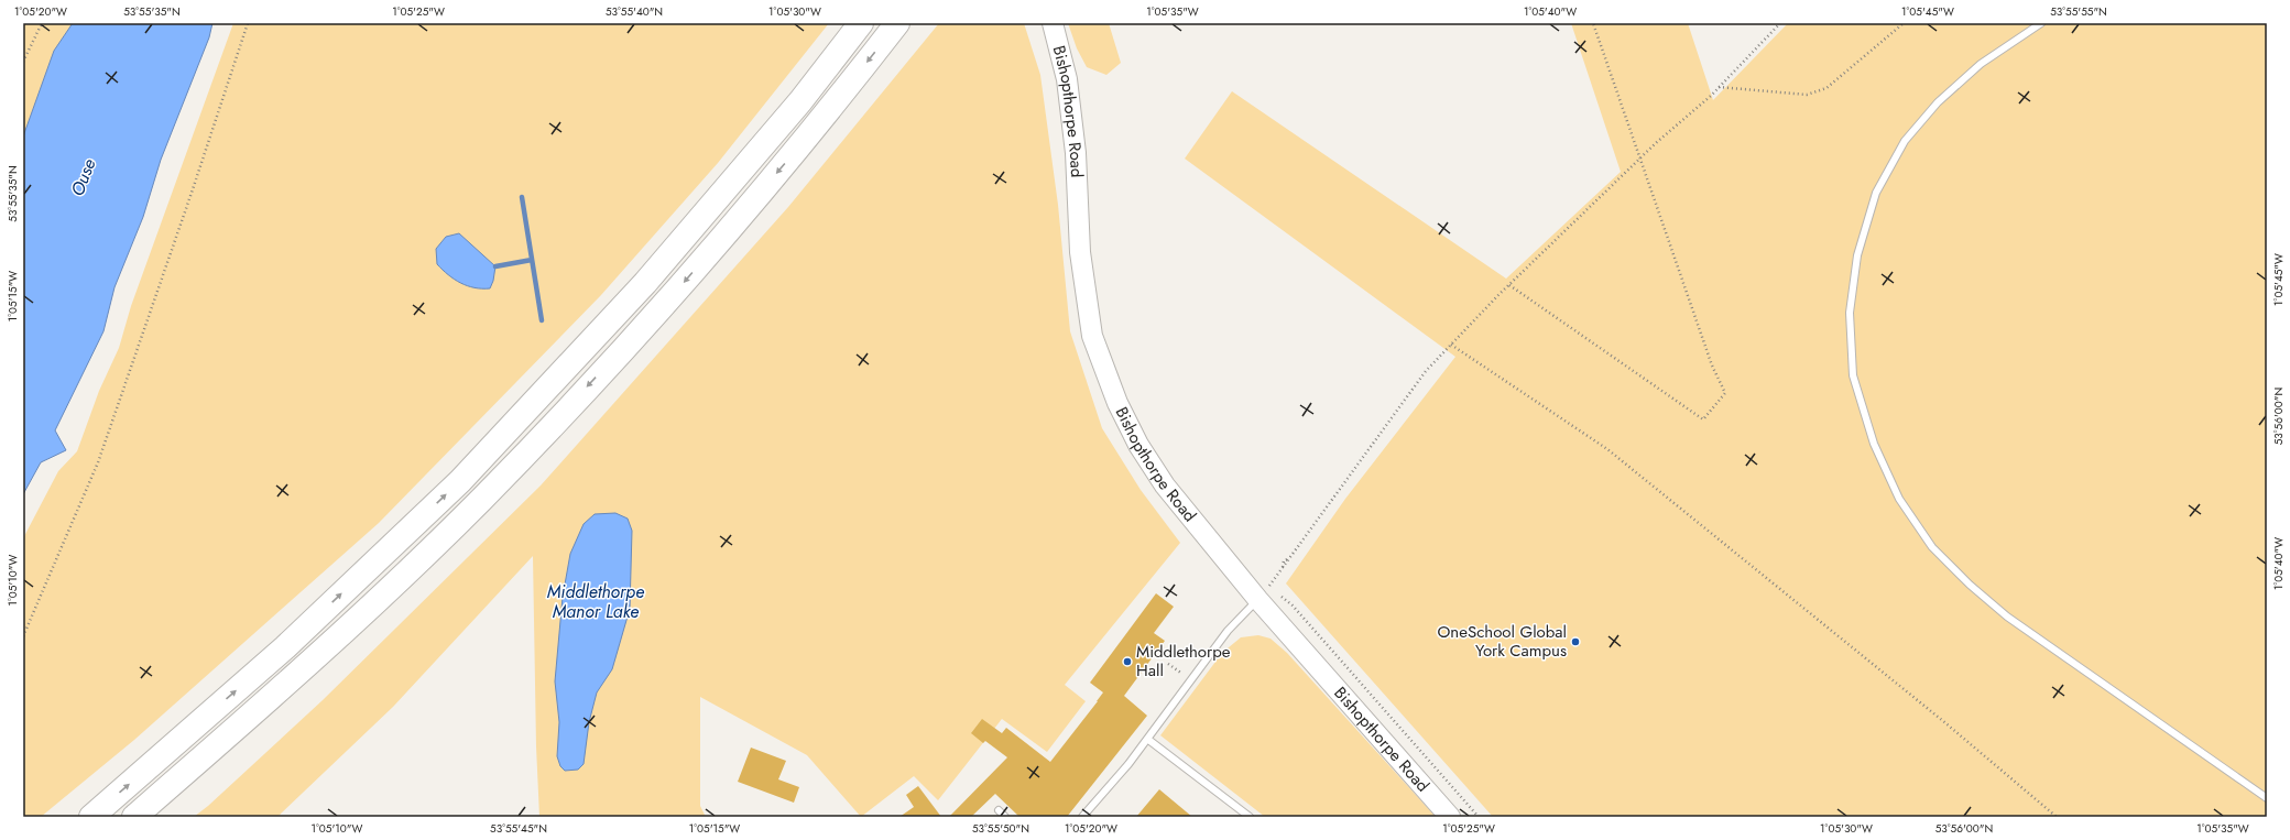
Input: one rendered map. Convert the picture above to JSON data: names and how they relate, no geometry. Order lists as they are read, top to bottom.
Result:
{
  "streets": {
    "street": ["Bishopthorpe Road"]
  },
  "water": ["Ouse", "Middlethorpe Manor Lake"],
  "places": ["OneSchool Global York Campus", "Middlethorpe Hall"],
  "coordinates": [
    "1°05'20\"W",
    "53°55'35\"N",
    "1°05'25\"W",
    "53°55'40\"N",
    "1°05'30\"W",
    "1°05'35\"W",
    "1°05'40\"W",
    "1°05'45\"W",
    "53°55'55\"N",
    "1°05'15\"W",
    "53°56'00\"N",
    "1°05'10\"W",
    "53°55'45\"N",
    "53°55'50\"N"
  ]
}
